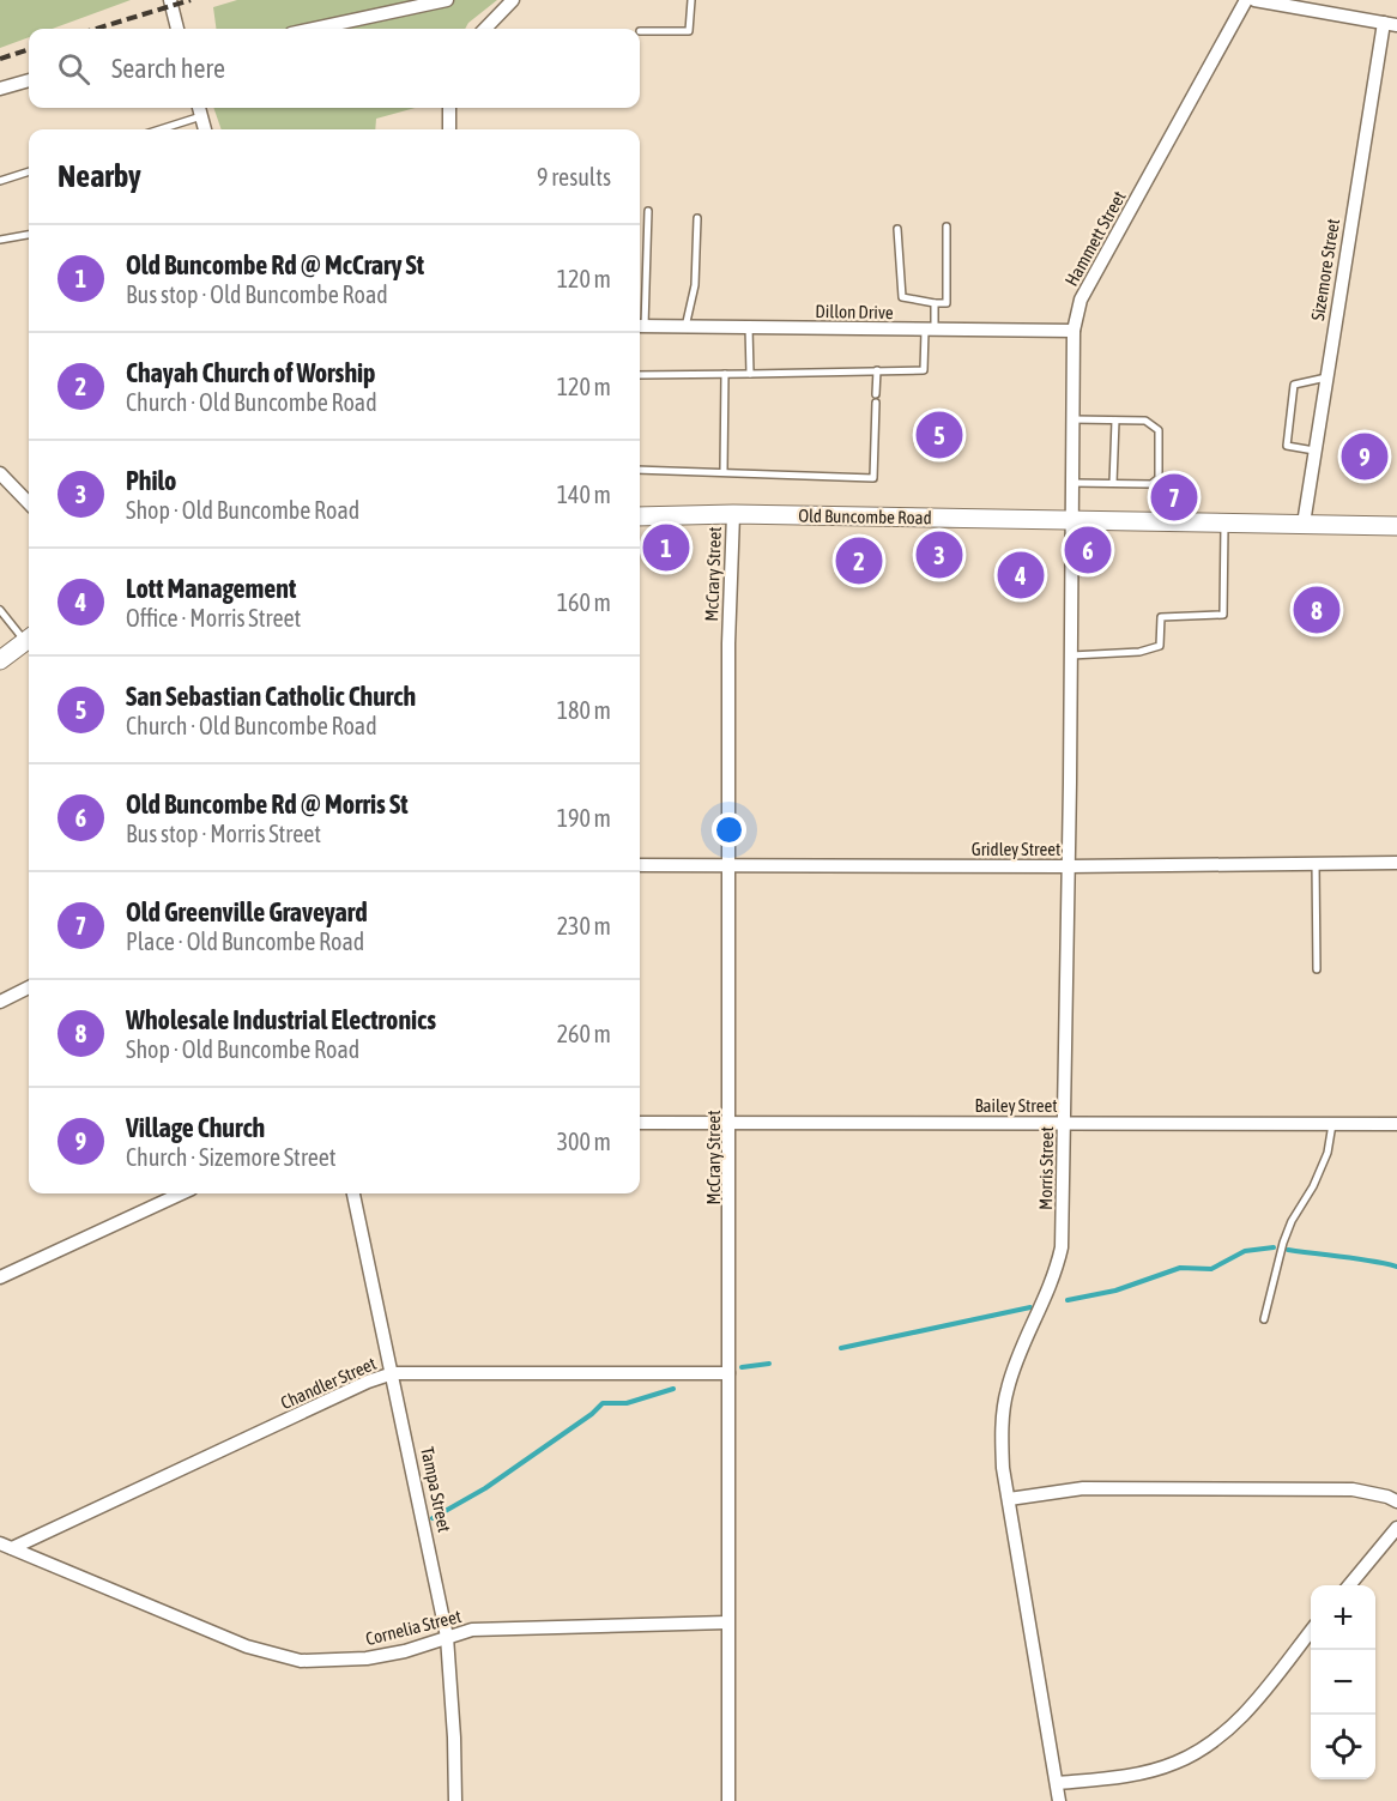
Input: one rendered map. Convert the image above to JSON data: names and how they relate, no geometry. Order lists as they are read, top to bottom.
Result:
{
  "streets": {
    "street": [
      "Hammett Street",
      "Sizemore Street",
      "Dillon Drive",
      "Old Buncombe Road",
      "McCrary Street",
      "Gridley Street",
      "Bailey Street",
      "Morris Street",
      "Chandler Street",
      "Tampa Street",
      "Cornelia Street"
    ]
  },
  "crossings": [
    ["Hammett Street", "Dillon Drive"],
    ["Hammett Street", "Old Buncombe Road"],
    ["Hammett Street", "Morris Street"],
    ["Sizemore Street", "Old Buncombe Road"],
    ["Old Buncombe Road", "McCrary Street"],
    ["Old Buncombe Road", "Morris Street"],
    ["McCrary Street", "Gridley Street"],
    ["McCrary Street", "Bailey Street"],
    ["McCrary Street", "Chandler Street"],
    ["McCrary Street", "Cornelia Street"],
    ["Gridley Street", "Morris Street"],
    ["Bailey Street", "Morris Street"],
    ["Chandler Street", "Tampa Street"],
    ["Chandler Street", "Cornelia Street"],
    ["Tampa Street", "Cornelia Street"]
  ],
  "page": {
    "search": "Search here",
    "heading": ["Nearby", "9 results"],
    "list": [
      {
        "mark": "1",
        "name": "Old Buncombe Rd @ McCrary St",
        "note": "Bus stop · Old Buncombe Road",
        "value": "120 m"
      },
      {
        "mark": "2",
        "name": "Chayah Church of Worship",
        "note": "Church · Old Buncombe Road",
        "value": "120 m"
      },
      {
        "mark": "3",
        "name": "Philo",
        "note": "Shop · Old Buncombe Road",
        "value": "140 m"
      },
      {
        "mark": "4",
        "name": "Lott Management",
        "note": "Office · Morris Street",
        "value": "160 m"
      },
      {
        "mark": "5",
        "name": "San Sebastian Catholic Church",
        "note": "Church · Old Buncombe Road",
        "value": "180 m"
      },
      {
        "mark": "6",
        "name": "Old Buncombe Rd @ Morris St",
        "note": "Bus stop · Morris Street",
        "value": "190 m"
      },
      {
        "mark": "7",
        "name": "Old Greenville Graveyard",
        "note": "Place · Old Buncombe Road",
        "value": "230 m"
      },
      {
        "mark": "8",
        "name": "Wholesale Industrial Electronics",
        "note": "Shop · Old Buncombe Road",
        "value": "260 m"
      },
      {
        "mark": "9",
        "name": "Village Church",
        "note": "Church · Sizemore Street",
        "value": "300 m"
      }
    ],
    "pins": [
      "5",
      "9",
      "7",
      "1",
      "6",
      "3",
      "2",
      "4",
      "8"
    ],
    "map_buttons": ["+", "−"]
  }
}
